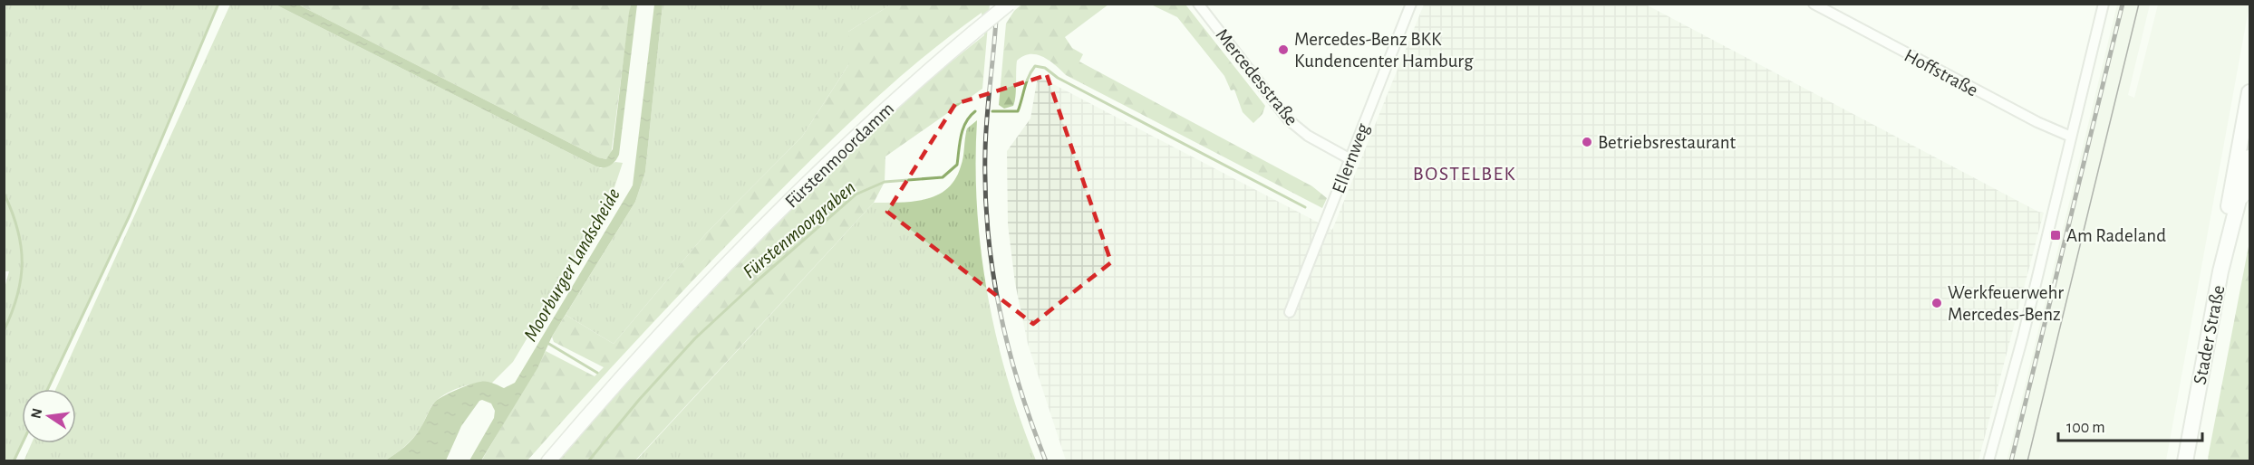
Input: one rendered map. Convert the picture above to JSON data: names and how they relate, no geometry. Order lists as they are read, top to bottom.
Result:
{
  "streets": {
    "main road": ["Fürstenmoordamm", "Stader Straße"],
    "street": ["Hoffstraße", "Mercedesstraße", "Ellernweg"]
  },
  "crossings": [
    ["Mercedesstraße", "Ellernweg"]
  ],
  "districts": ["BOSTELBEK"],
  "water": ["Fürstenmoorgraben", "Moorburger Landscheide"],
  "places": {
    "other": ["Mercedes-Benz BKK Kundencenter Hamburg", "Betriebsrestaurant", "Werkfeuerwehr Mercedes-Benz"],
    "transit": ["Am Radeland"]
  },
  "scale_bar": "100 m",
  "north": "left"
}
